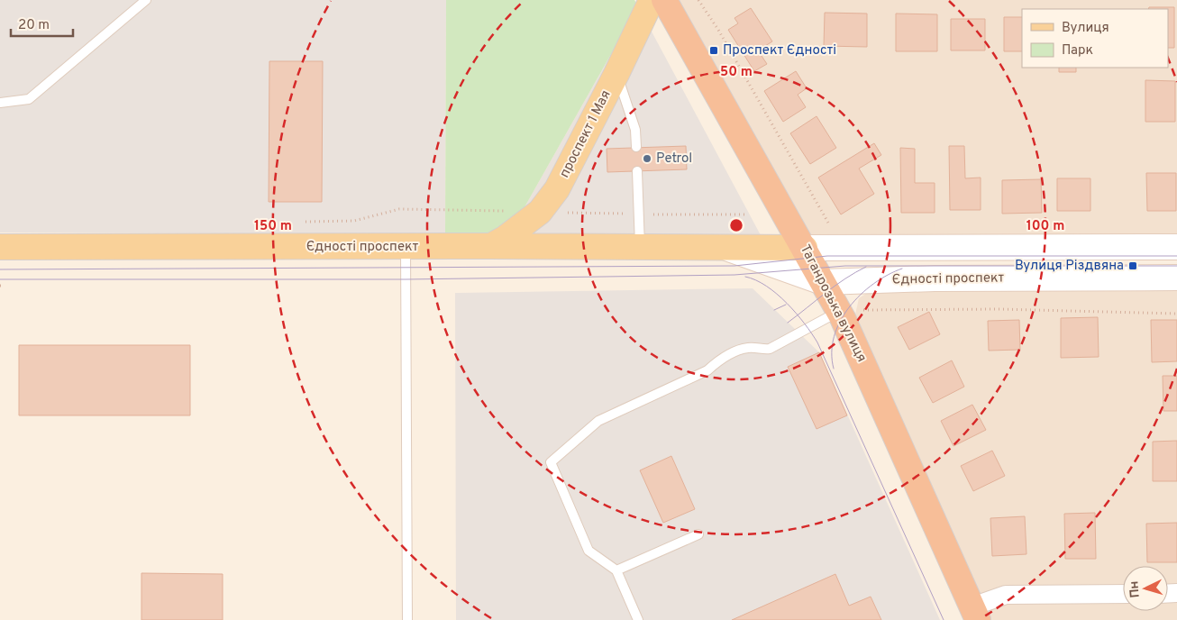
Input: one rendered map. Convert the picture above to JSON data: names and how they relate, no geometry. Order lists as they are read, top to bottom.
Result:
{
  "streets": {
    "highway": ["Таганрозька вулиця"],
    "main road": ["проспект 1 Мая", "Єдності проспект"]
  },
  "crossings": [
    ["проспект 1 Мая", "Єдності проспект"],
    ["Єдності проспект", "Таганрозька вулиця"]
  ],
  "places": {
    "transit": ["Проспект Єдності", "Вулиця Різдвяна"],
    "other": ["Petrol"]
  },
  "legend": ["Вулиця", "Парк"],
  "scale_bar": "20 m",
  "north": "left",
  "rings": ["50 m", "100 m", "150 m"]
}
